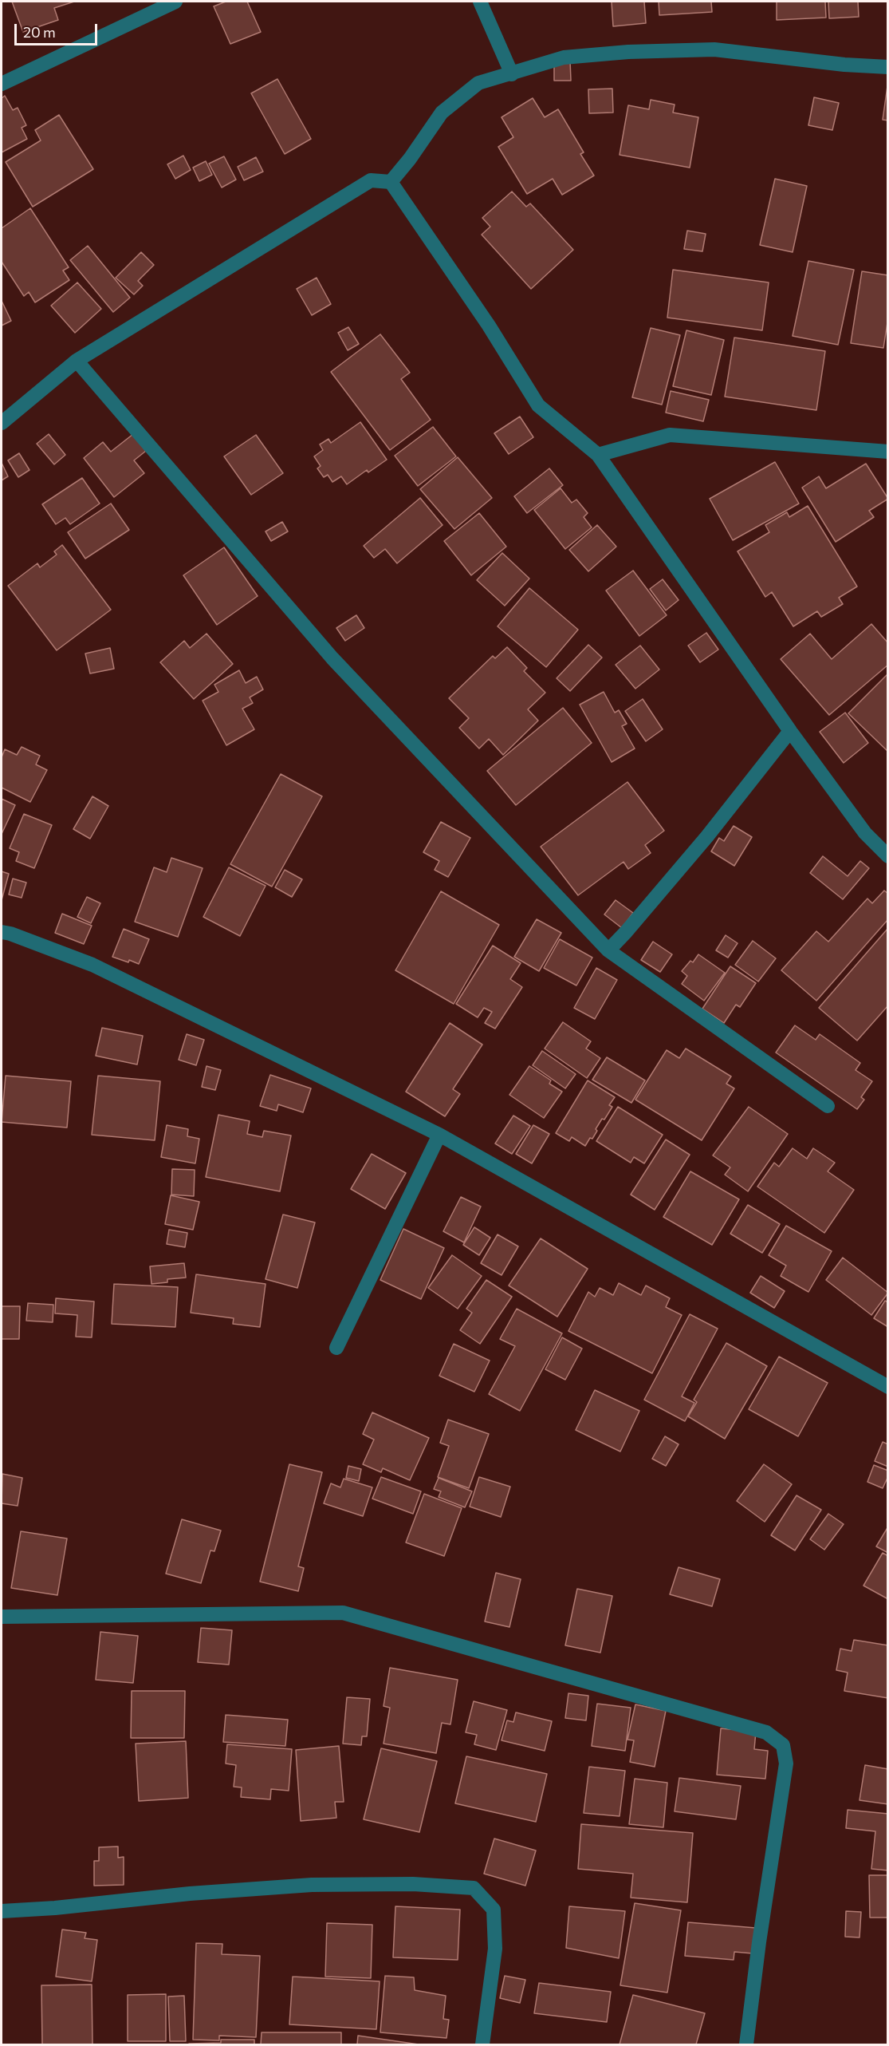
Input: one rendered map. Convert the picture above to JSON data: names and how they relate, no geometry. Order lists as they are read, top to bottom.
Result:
{
  "scale_bar": "20 m"
}
